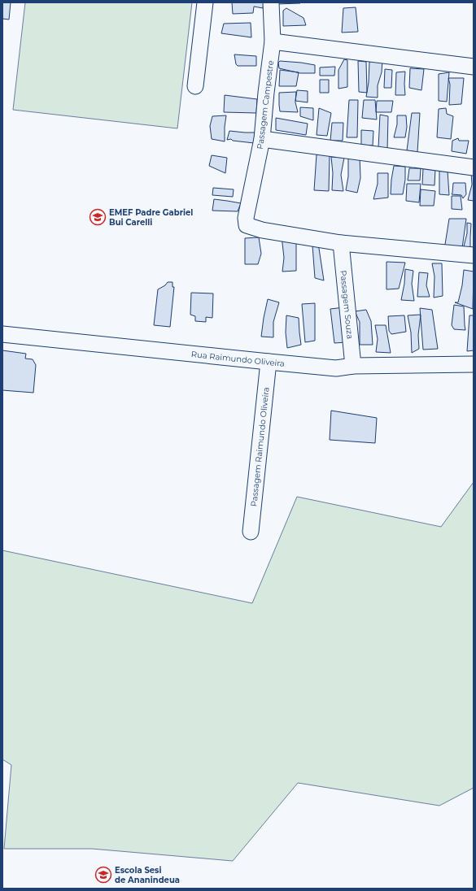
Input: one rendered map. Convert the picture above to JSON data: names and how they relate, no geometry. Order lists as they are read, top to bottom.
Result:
{
  "streets": {
    "street": [
      "Passagem Campestre",
      "Passagem Souza",
      "Rua Raimundo Oliveira",
      "Passagem Raimundo Oliveira"
    ]
  },
  "crossings": [
    ["Passagem Campestre", "Passagem Souza"],
    ["Passagem Souza", "Rua Raimundo Oliveira"],
    ["Rua Raimundo Oliveira", "Passagem Raimundo Oliveira"]
  ],
  "places": {
    "school or university": ["EMEF Padre Gabriel Bui Carelli", "Escola Sesi de Ananindeua"]
  }
}
